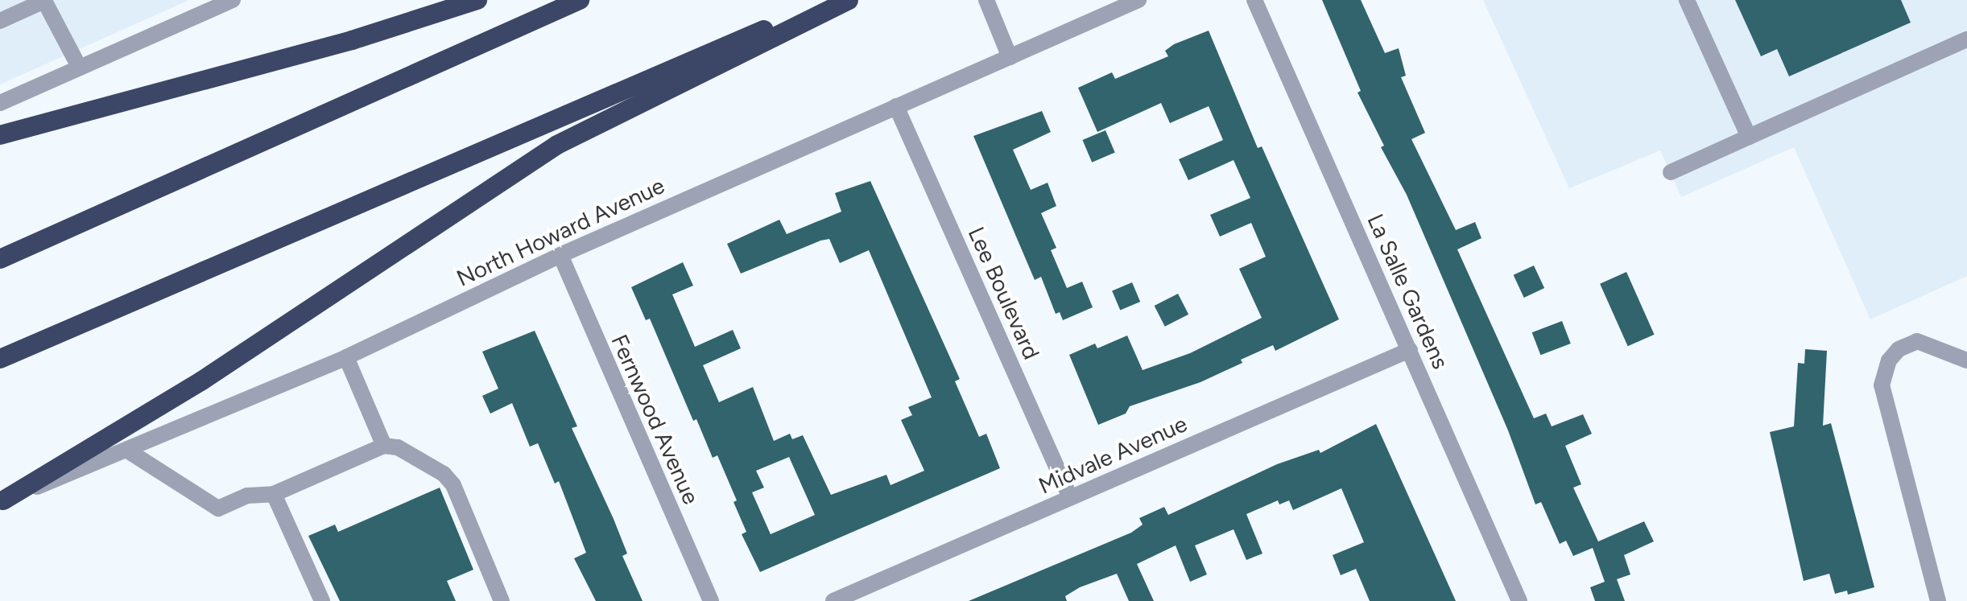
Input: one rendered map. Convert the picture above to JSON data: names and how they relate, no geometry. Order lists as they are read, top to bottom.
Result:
{
  "streets": {
    "street": [
      "North Howard Avenue",
      "La Salle Gardens",
      "Lee Boulevard",
      "Fernwood Avenue",
      "Midvale Avenue"
    ]
  },
  "crossings": [
    ["North Howard Avenue", "Lee Boulevard"],
    ["North Howard Avenue", "Fernwood Avenue"],
    ["La Salle Gardens", "Midvale Avenue"],
    ["Lee Boulevard", "Midvale Avenue"]
  ]
}
